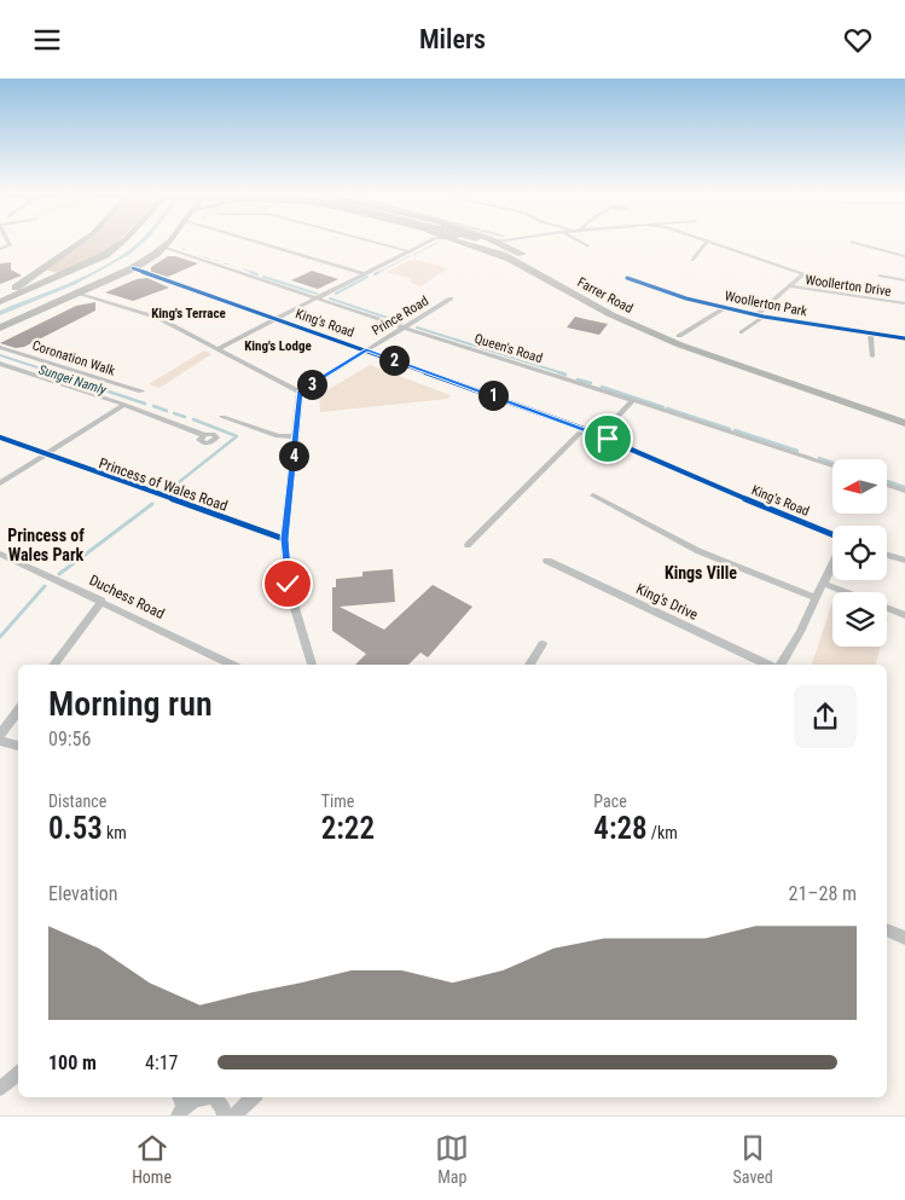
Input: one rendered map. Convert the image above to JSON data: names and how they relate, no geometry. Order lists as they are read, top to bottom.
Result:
{
  "streets": {
    "highway": ["Farrer Road"],
    "street": [
      "Woollerton Drive",
      "Woollerton Park",
      "Prince Road",
      "King's Road",
      "Queen's Road",
      "Coronation Walk",
      "Princess of Wales Road",
      "Duchess Road",
      "King's Drive"
    ]
  },
  "crossings": [
    ["Woollerton Drive", "Woollerton Park"],
    ["Farrer Road", "Woollerton Park"],
    ["Prince Road", "King's Road"],
    ["Prince Road", "Queen's Road"]
  ],
  "districts": [
    "King's Terrace",
    "King's Lodge",
    "Princess of Wales Park",
    "Kings Ville"
  ],
  "water": ["Sungei Namly"],
  "north": "left",
  "page": {
    "header": "Milers",
    "pins": [
      "2",
      "3",
      "1",
      "4"
    ],
    "heading": ["Morning run", "09:56"],
    "stats": [
      ["Distance", "0.53 km"],
      ["Time", "2:22"],
      ["Pace", "4:28 /km"]
    ],
    "chart": ["Elevation", "21–28 m"],
    "list": [
      {
        "name": "100 m",
        "note": "4:17"
      }
    ],
    "tabs": ["Home", "Map", "Saved"]
  }
}
